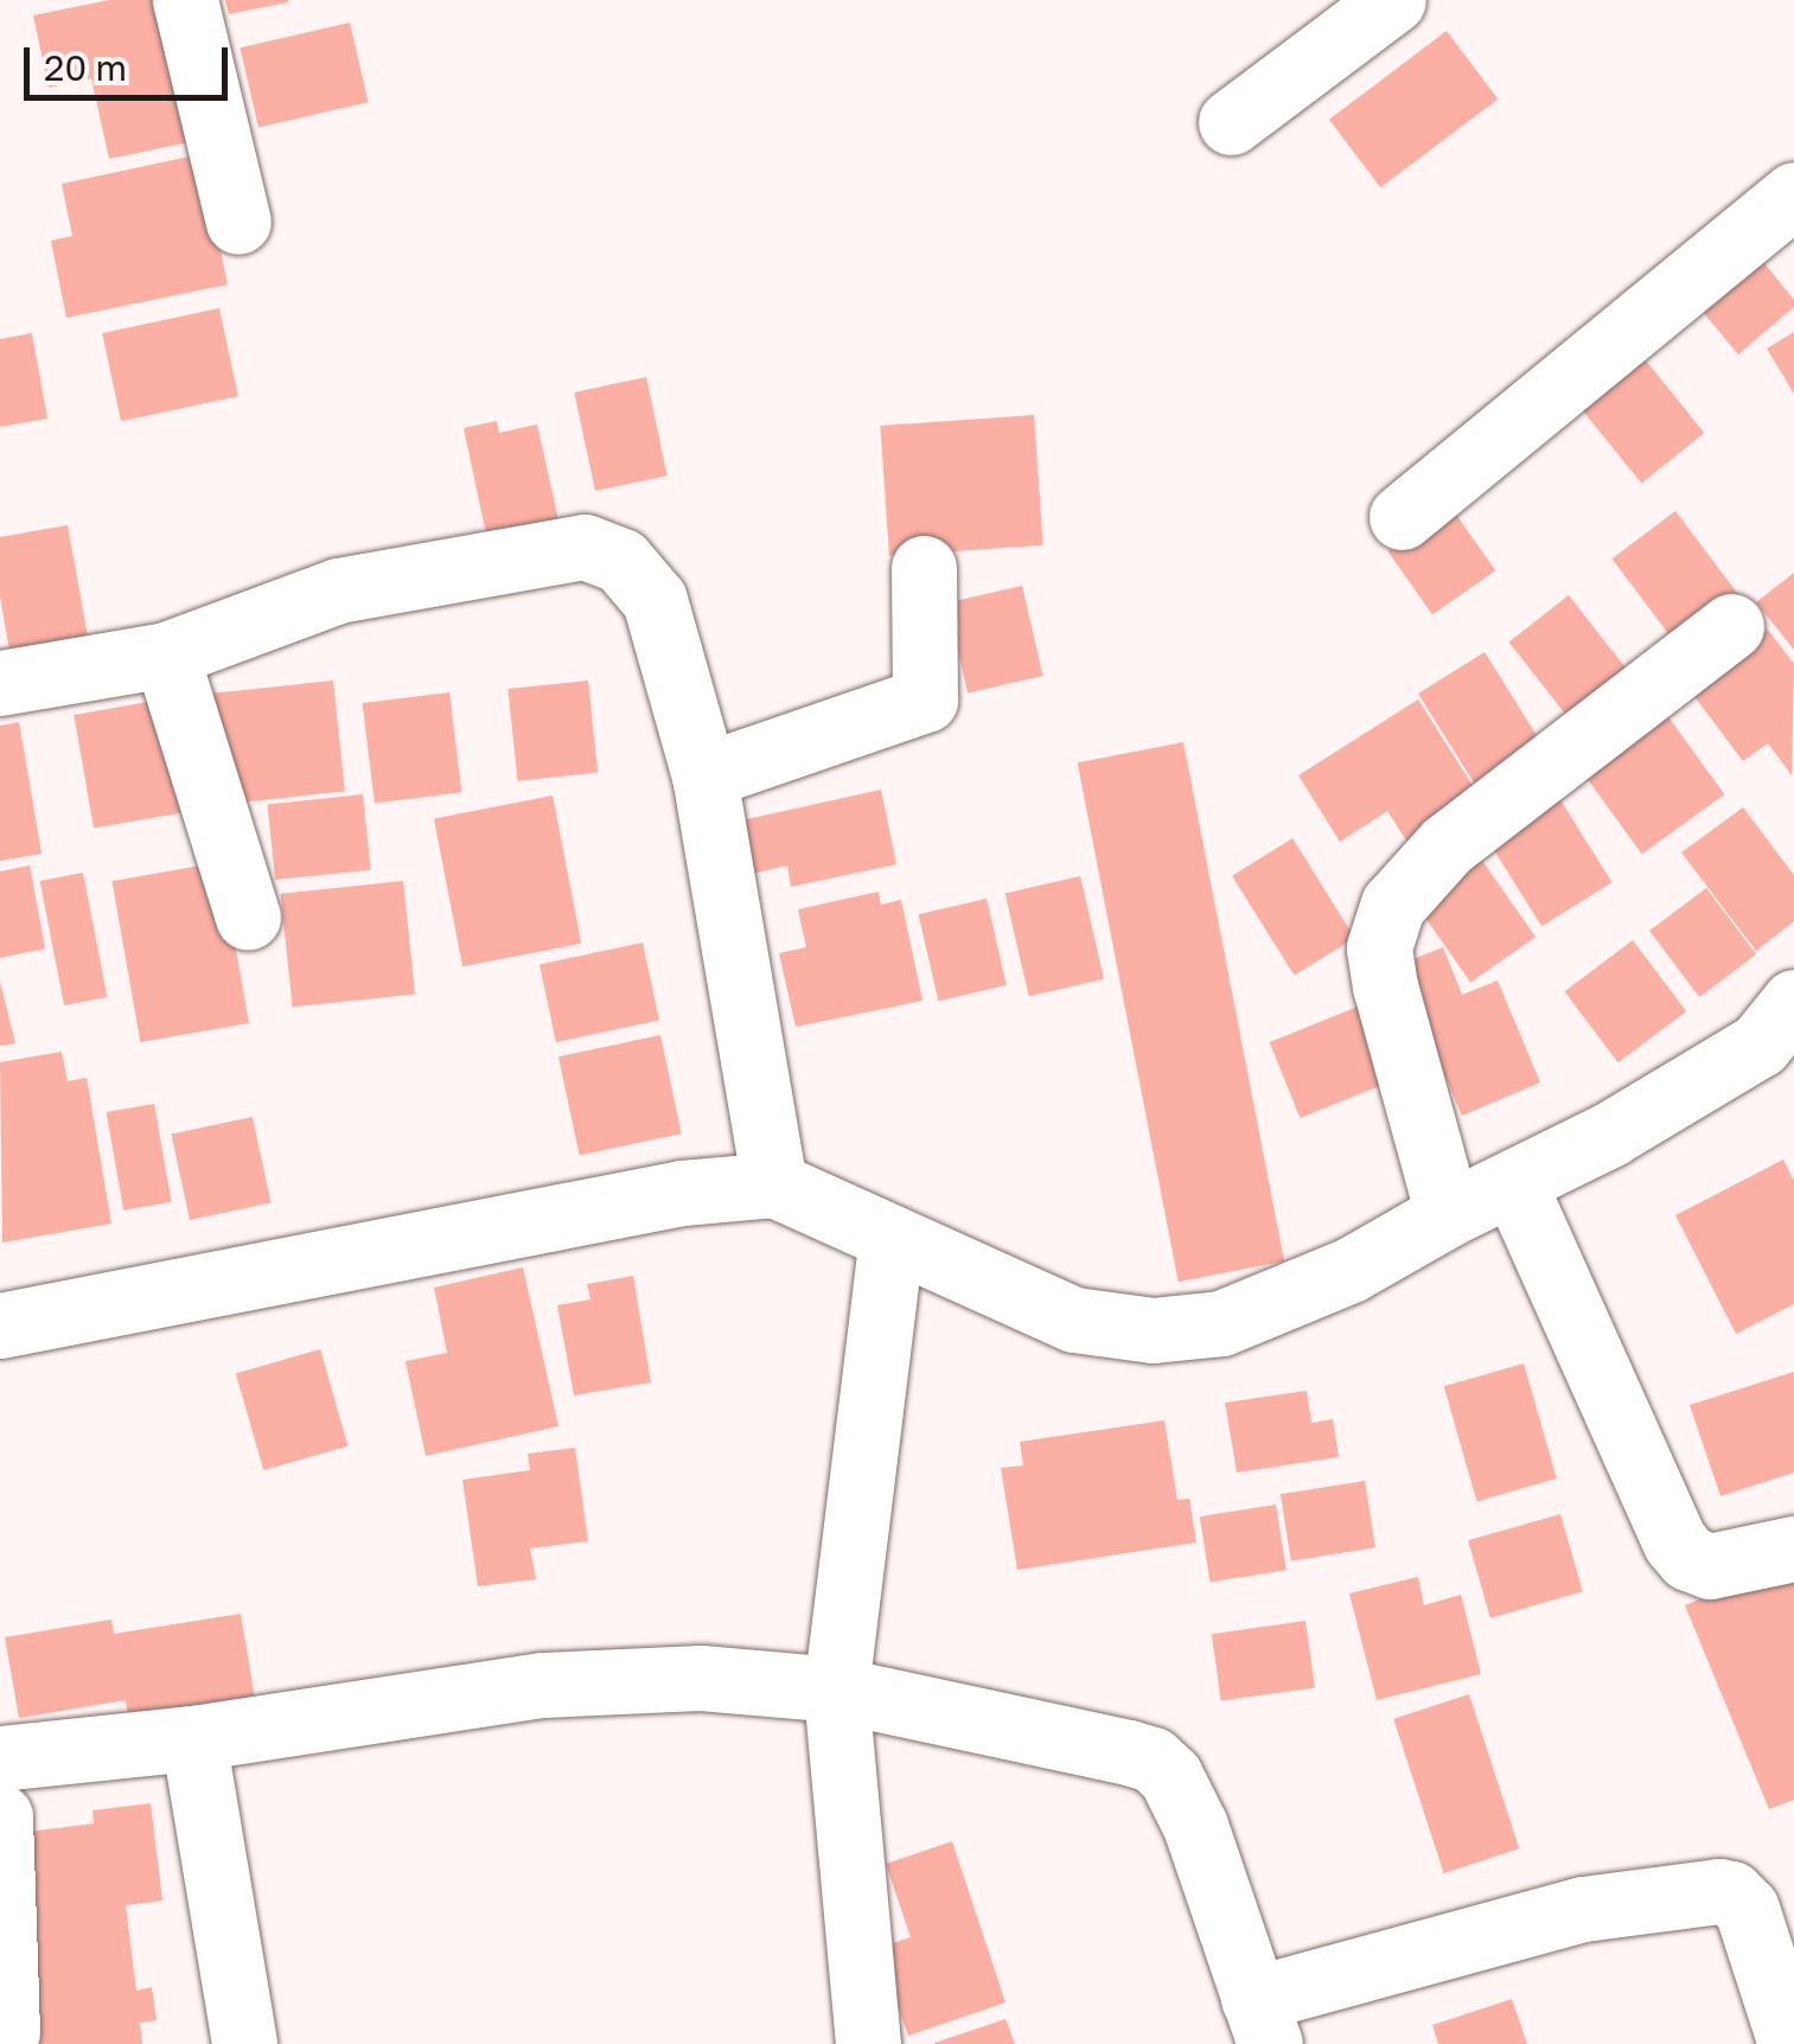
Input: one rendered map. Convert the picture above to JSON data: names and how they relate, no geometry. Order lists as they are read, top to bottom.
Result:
{
  "scale_bar": "20 m"
}
